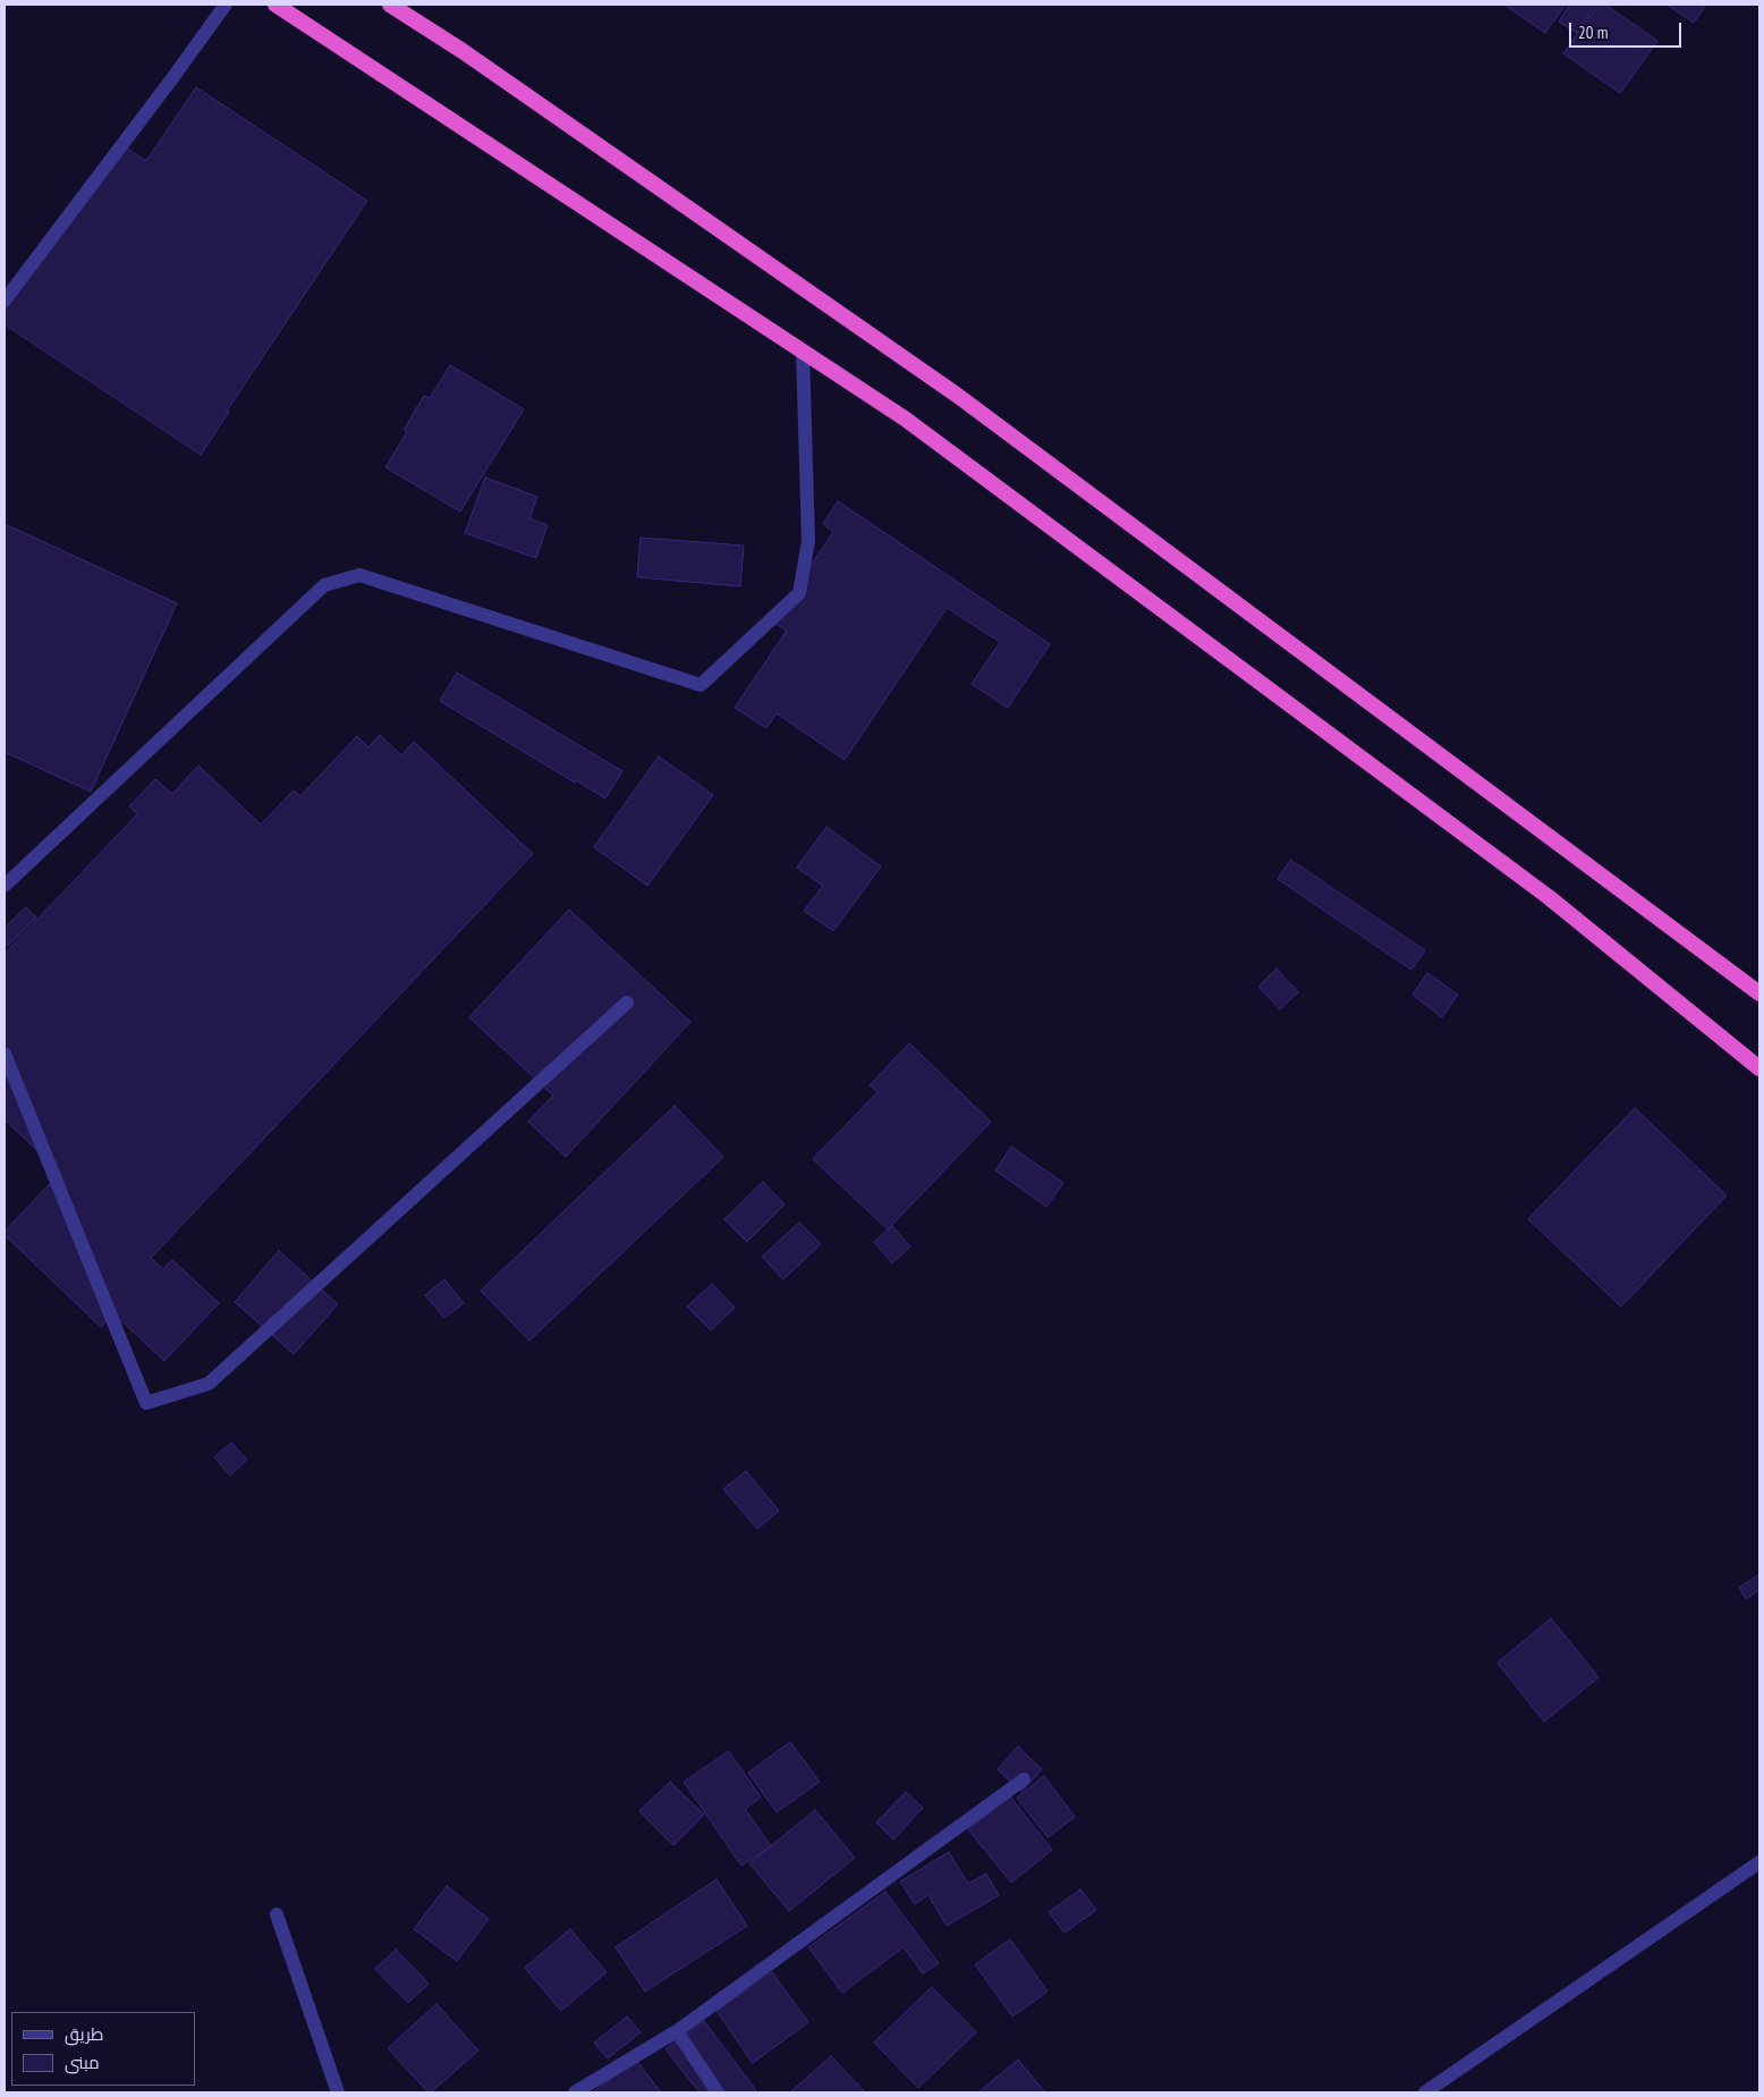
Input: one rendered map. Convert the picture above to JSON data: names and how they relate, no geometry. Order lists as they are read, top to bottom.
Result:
{
  "legend": ["طريق", "مبنى"],
  "scale_bar": "20 m"
}
